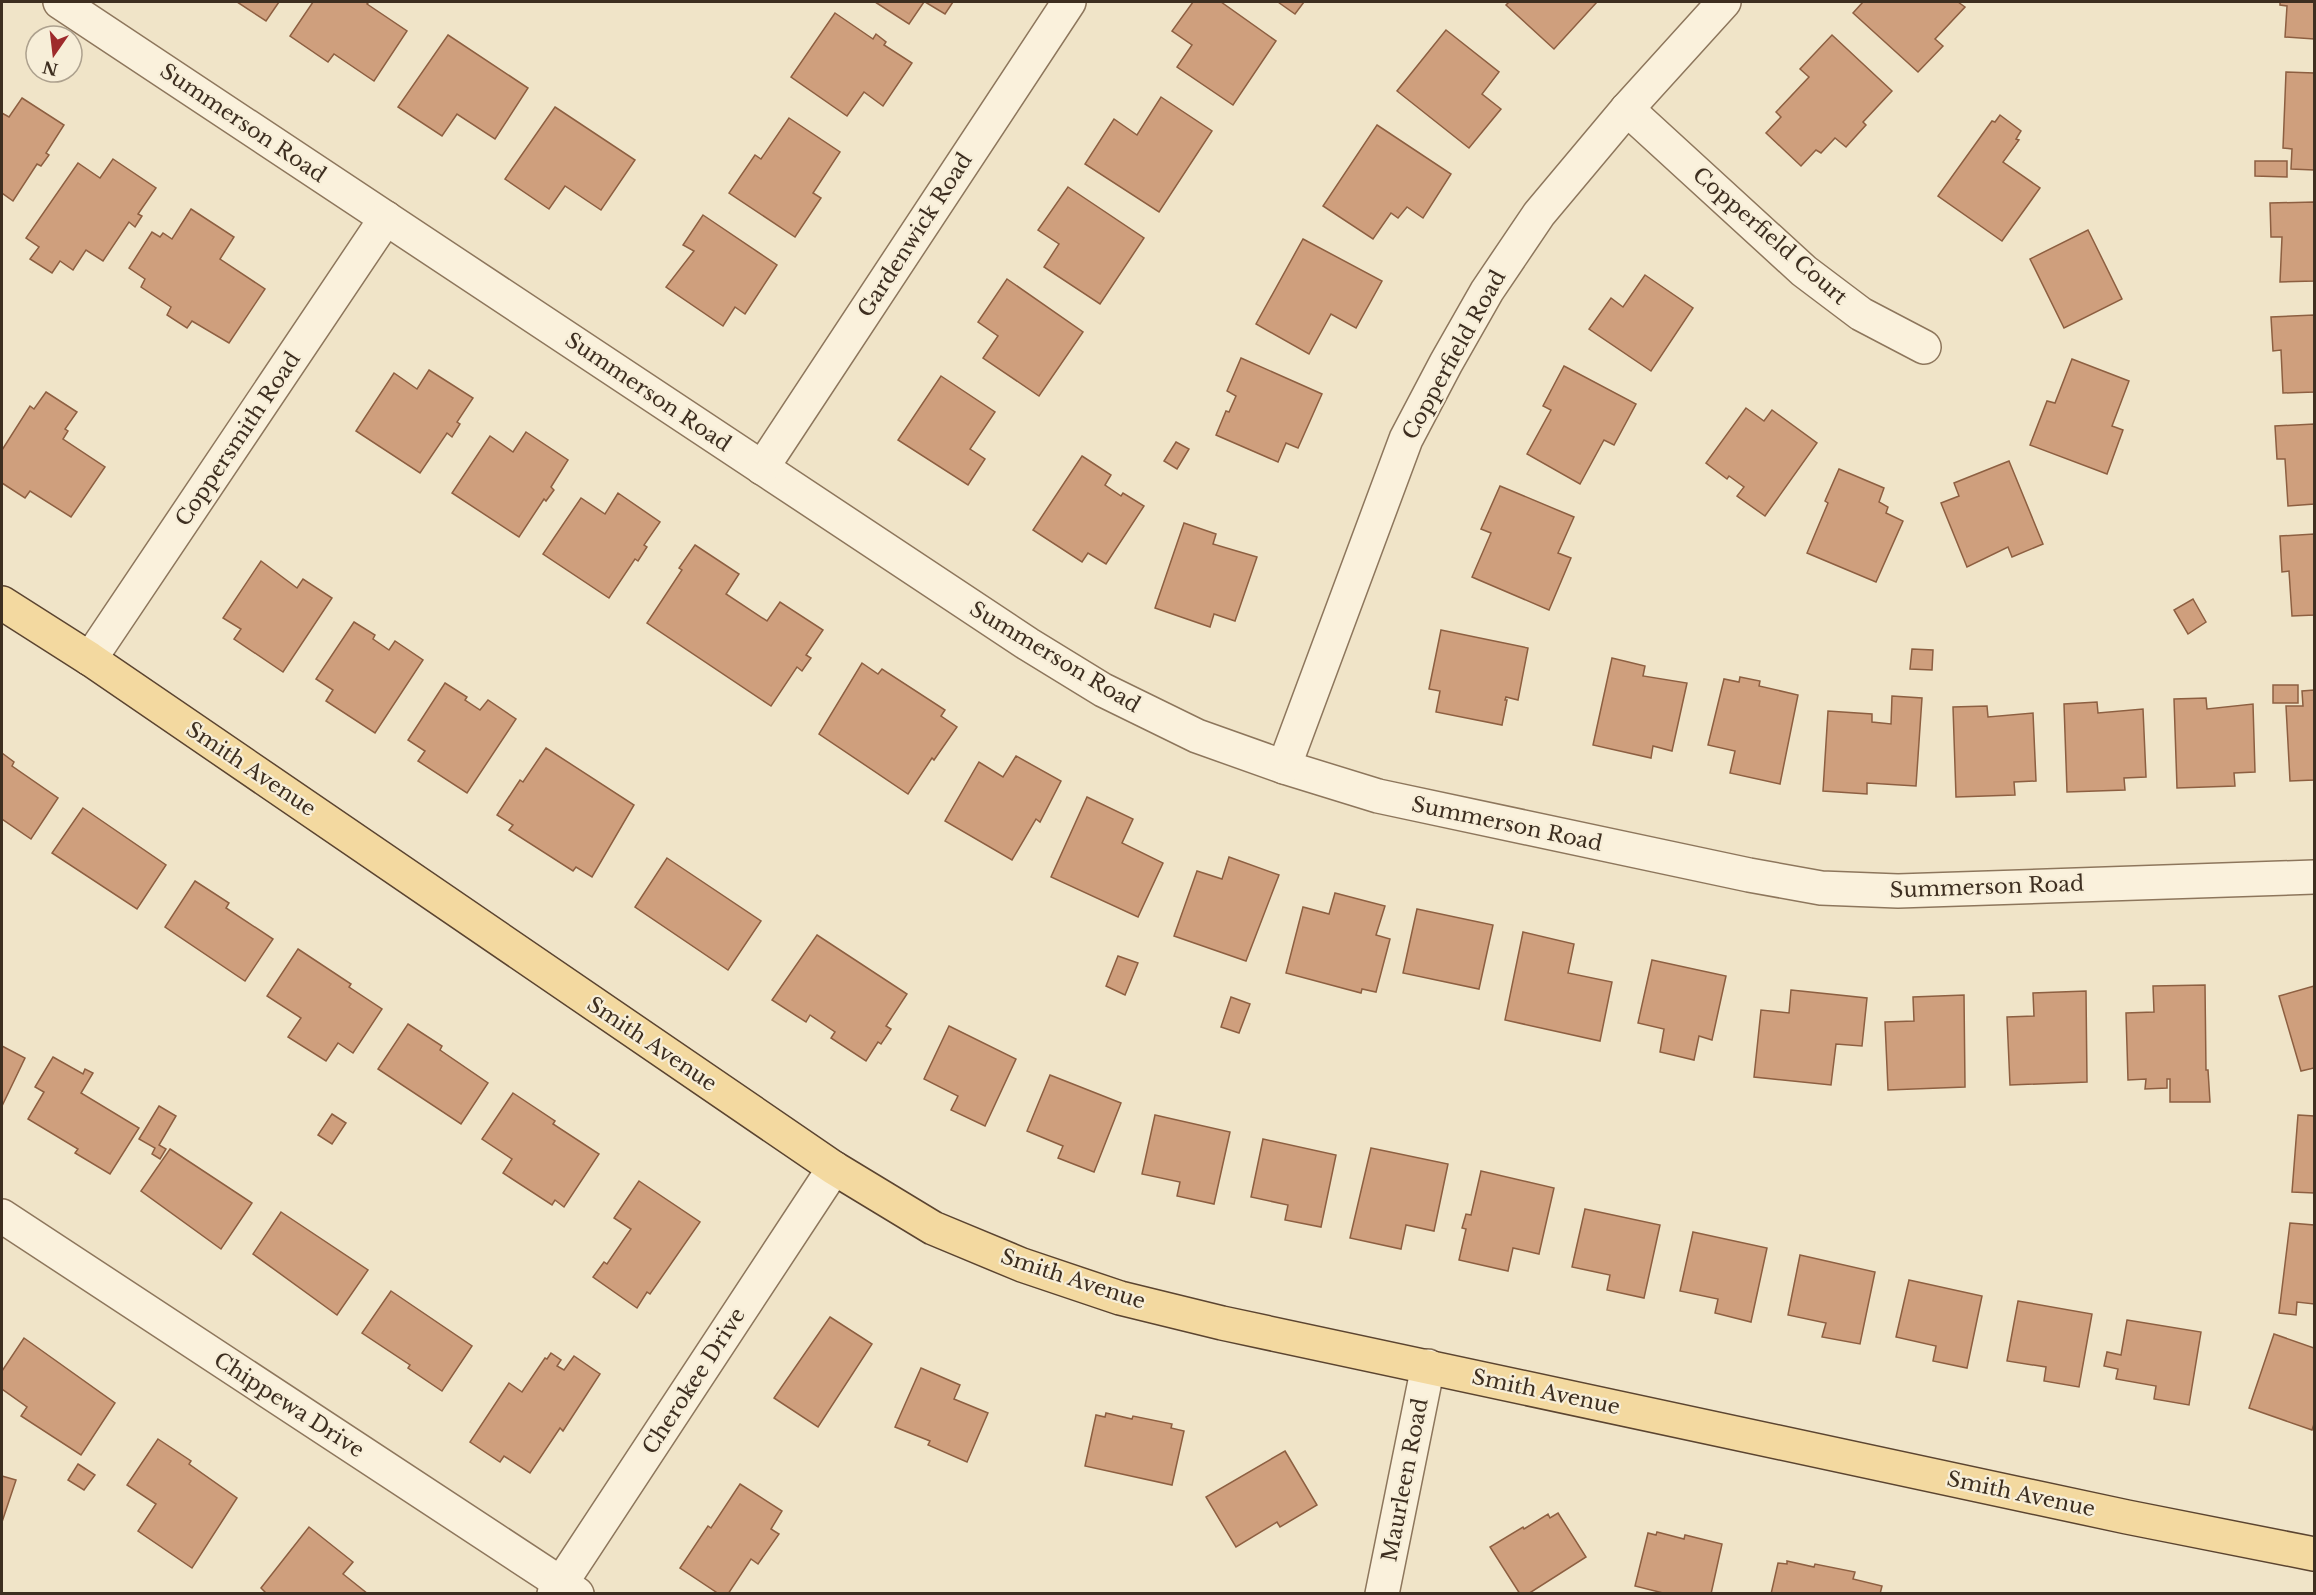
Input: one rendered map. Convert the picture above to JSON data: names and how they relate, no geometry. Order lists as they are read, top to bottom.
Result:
{
  "streets": {
    "main road": ["Smith Avenue"],
    "street": [
      "Summerson Road",
      "Gardenwick Road",
      "Copperfield Court",
      "Copperfield Road",
      "Coppersmith Road",
      "Cherokee Drive",
      "Chippewa Drive",
      "Maurleen Road"
    ]
  },
  "crossings": [
    ["Summerson Road", "Gardenwick Road"],
    ["Summerson Road", "Copperfield Road"],
    ["Summerson Road", "Coppersmith Road"],
    ["Copperfield Court", "Copperfield Road"],
    ["Coppersmith Road", "Smith Avenue"],
    ["Smith Avenue", "Cherokee Drive"],
    ["Smith Avenue", "Maurleen Road"],
    ["Cherokee Drive", "Chippewa Drive"]
  ],
  "north": "bottom"
}
